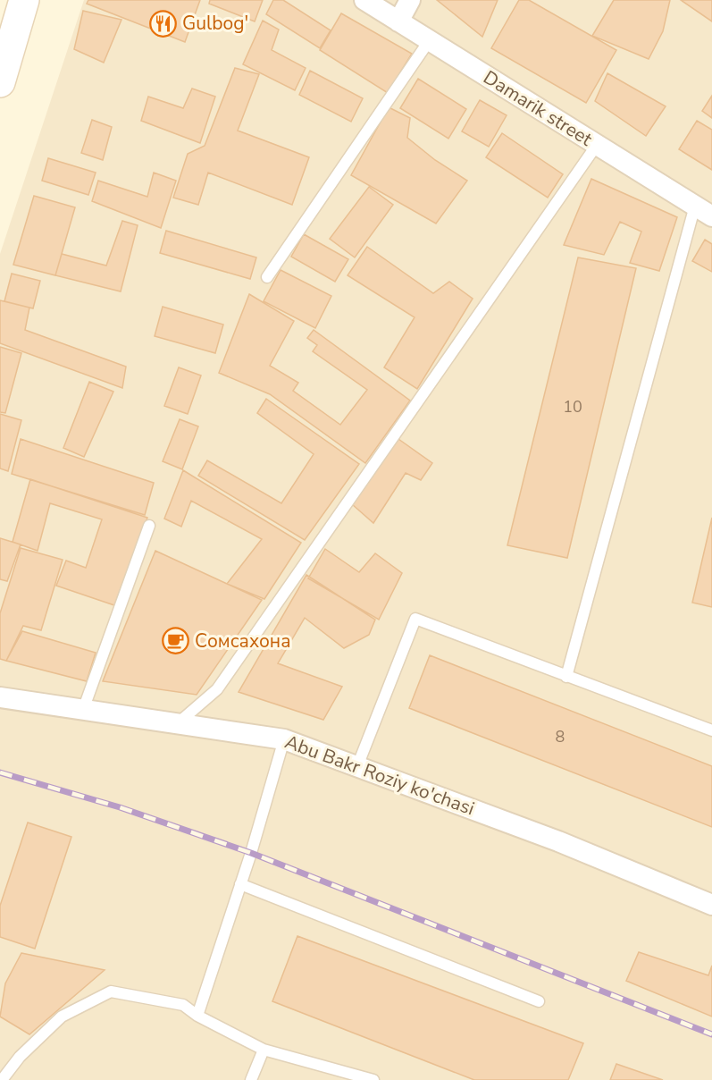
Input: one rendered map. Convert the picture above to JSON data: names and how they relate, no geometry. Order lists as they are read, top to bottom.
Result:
{
  "streets": {
    "street": ["Damarik street", "Abu Bakr Roziy ko'chasi"]
  },
  "places": {
    "restaurant": ["Gulbog'"],
    "cafe": ["Сомсахона"]
  },
  "house_numbers": ["10", "8"]
}
